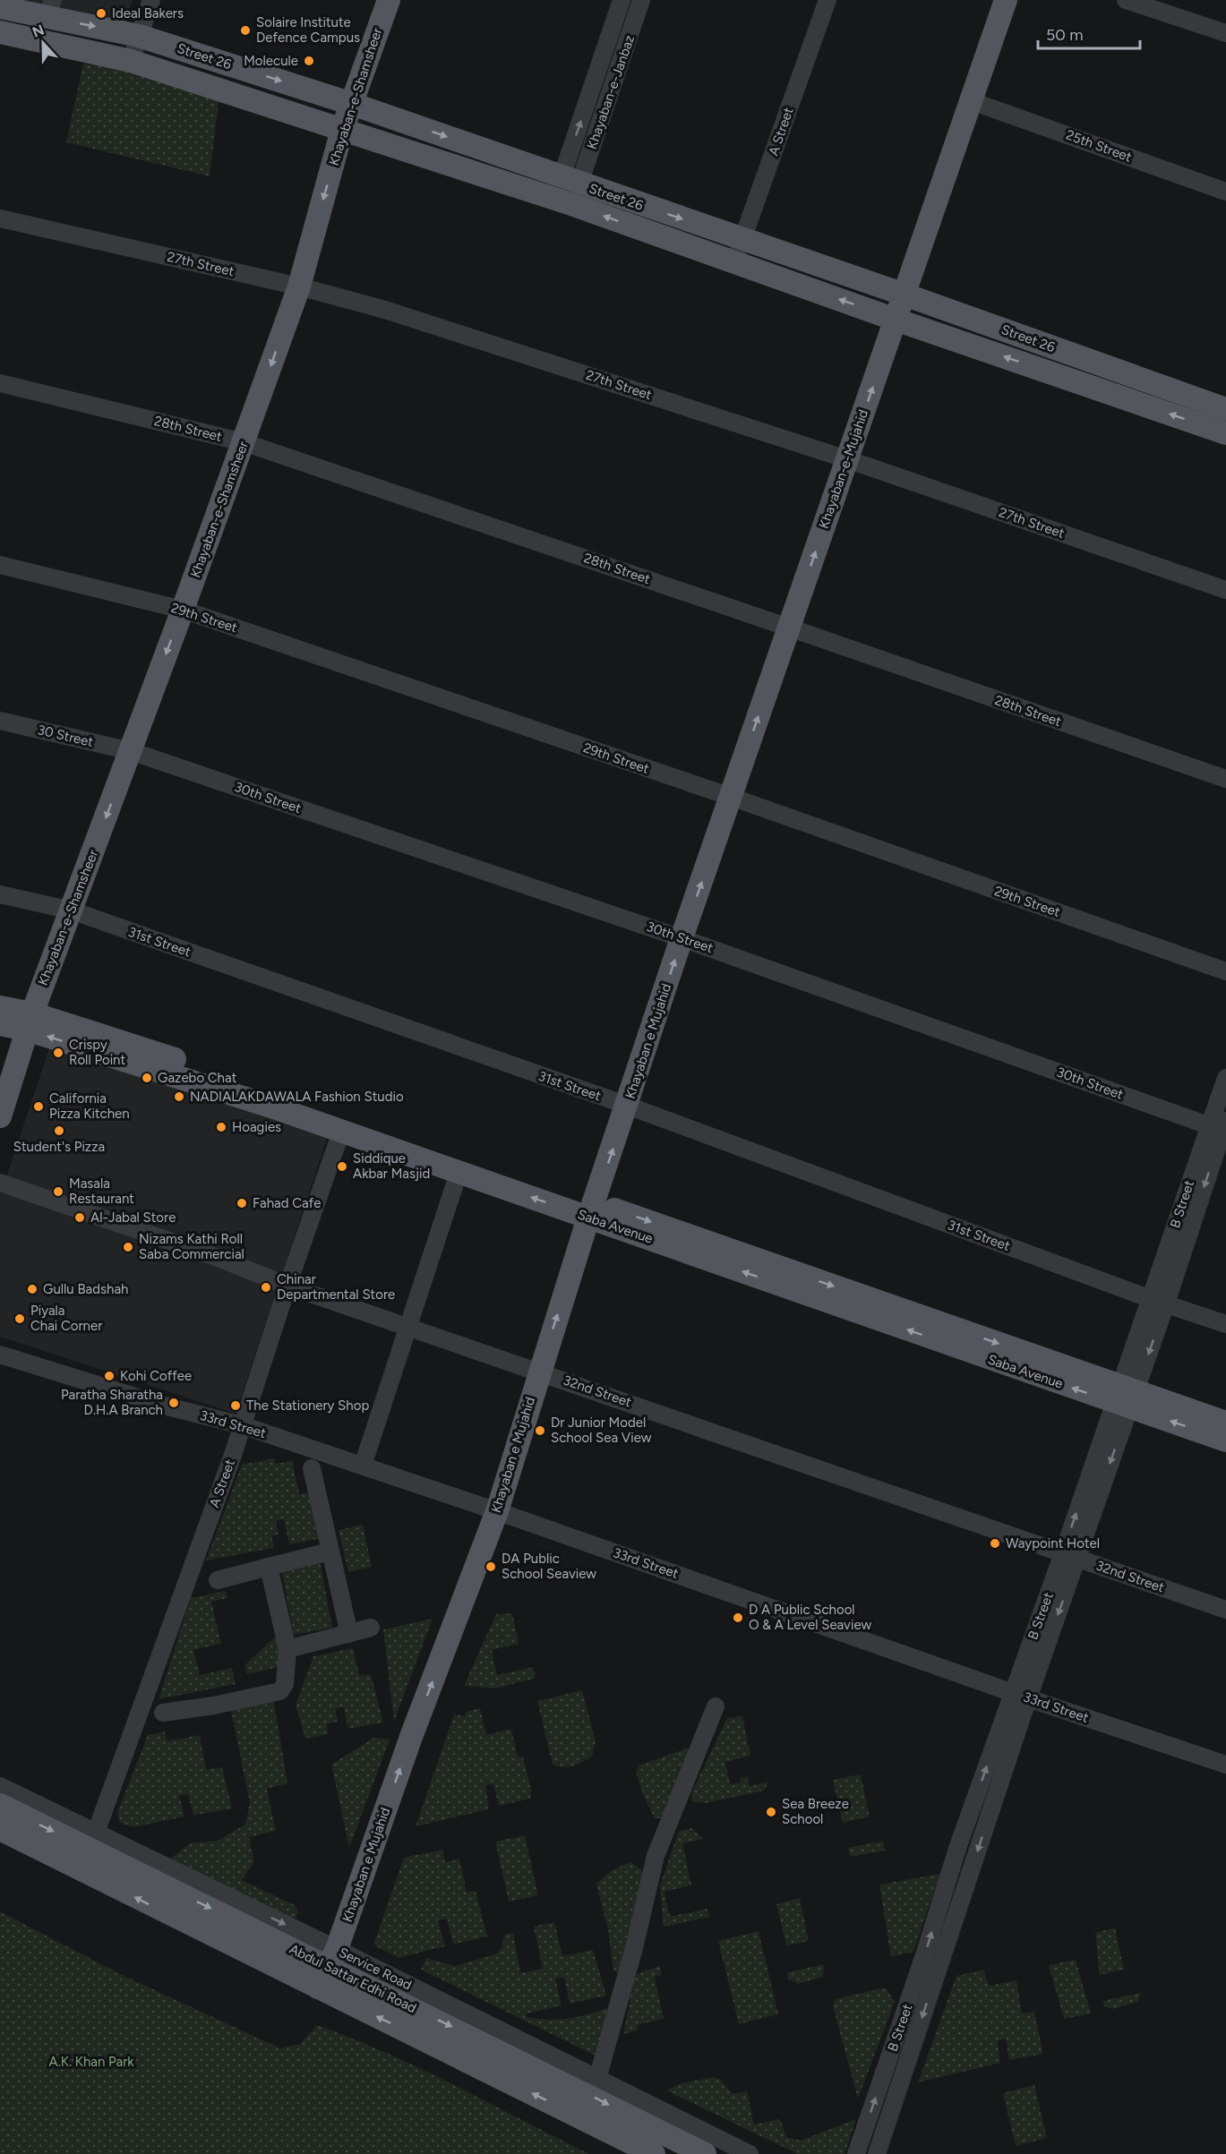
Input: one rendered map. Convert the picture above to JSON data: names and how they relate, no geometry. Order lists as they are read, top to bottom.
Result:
{
  "streets": {
    "main road": [
      "Street 26",
      "Khayaban-e-Shamsheer",
      "Khayaban-e-Mujahid",
      "Khayaban e Mujahid",
      "Saba Avenue",
      "Abdul Sattar Edhi Road"
    ],
    "street": [
      "Khayaban-e-Janbaz",
      "A Street",
      "25th Street",
      "27th Street",
      "28th Street",
      "29th Street",
      "30 Street",
      "30th Street",
      "31st Street",
      "B Street",
      "32nd Street",
      "33rd Street",
      "Service Road"
    ]
  },
  "crossings": [
    ["Street 26", "Khayaban-e-Janbaz"],
    ["Street 26", "Khayaban-e-Shamsheer"],
    ["Street 26", "A Street"],
    ["Street 26", "Khayaban-e-Mujahid"],
    ["Khayaban-e-Shamsheer", "27th Street"],
    ["Khayaban-e-Shamsheer", "28th Street"],
    ["Khayaban-e-Shamsheer", "29th Street"],
    ["Khayaban-e-Shamsheer", "30 Street"],
    ["Khayaban-e-Shamsheer", "30th Street"],
    ["Khayaban-e-Shamsheer", "31st Street"],
    ["Khayaban-e-Shamsheer", "Saba Avenue"],
    ["A Street", "Saba Avenue"],
    ["A Street", "32nd Street"],
    ["A Street", "33rd Street"],
    ["A Street", "Service Road"],
    ["25th Street", "Khayaban-e-Mujahid"],
    ["27th Street", "Khayaban-e-Mujahid"],
    ["28th Street", "Khayaban-e-Mujahid"],
    ["Khayaban-e-Mujahid", "29th Street"],
    ["Khayaban-e-Mujahid", "30th Street"],
    ["Khayaban-e-Mujahid", "Khayaban e Mujahid"],
    ["30 Street", "30th Street"],
    ["30th Street", "Khayaban e Mujahid"],
    ["30th Street", "B Street"],
    ["31st Street", "Khayaban e Mujahid"],
    ["31st Street", "B Street"],
    ["Khayaban e Mujahid", "Saba Avenue"],
    ["Khayaban e Mujahid", "32nd Street"],
    ["Khayaban e Mujahid", "33rd Street"],
    ["Khayaban e Mujahid", "Service Road"],
    ["Khayaban e Mujahid", "Abdul Sattar Edhi Road"],
    ["B Street", "Saba Avenue"],
    ["B Street", "32nd Street"],
    ["B Street", "33rd Street"],
    ["Service Road", "Abdul Sattar Edhi Road"]
  ],
  "one_way": ["Khayaban-e-Shamsheer", "Khayaban-e-Mujahid", "Khayaban e Mujahid"],
  "parks": ["A.K. Khan Park"],
  "places": [
    "Ideal Bakers",
    "Solaire Institute Defence Campus",
    "Molecule",
    "Crispy Roll Point",
    "Gazebo Chat",
    "NADIALAKDAWALA Fashion Studio",
    "California Pizza Kitchen",
    "Hoagies",
    "Student's Pizza",
    "Siddique Akbar Masjid",
    "Masala Restaurant",
    "Fahad Cafe",
    "Al-Jabal Store",
    "Nizams Kathi Roll Saba Commercial",
    "Chinar Departmental Store",
    "Gullu Badshah",
    "Piyala Chai Corner",
    "Kohi Coffee",
    "Paratha Sharatha D.H.A Branch",
    "The Stationery Shop",
    "Dr Junior Model School Sea View",
    "Waypoint Hotel",
    "DA Public School Seaview",
    "D A Public School O & A Level Seaview",
    "Sea Breeze School"
  ],
  "scale_bar": "50 m",
  "north": "top"
}
